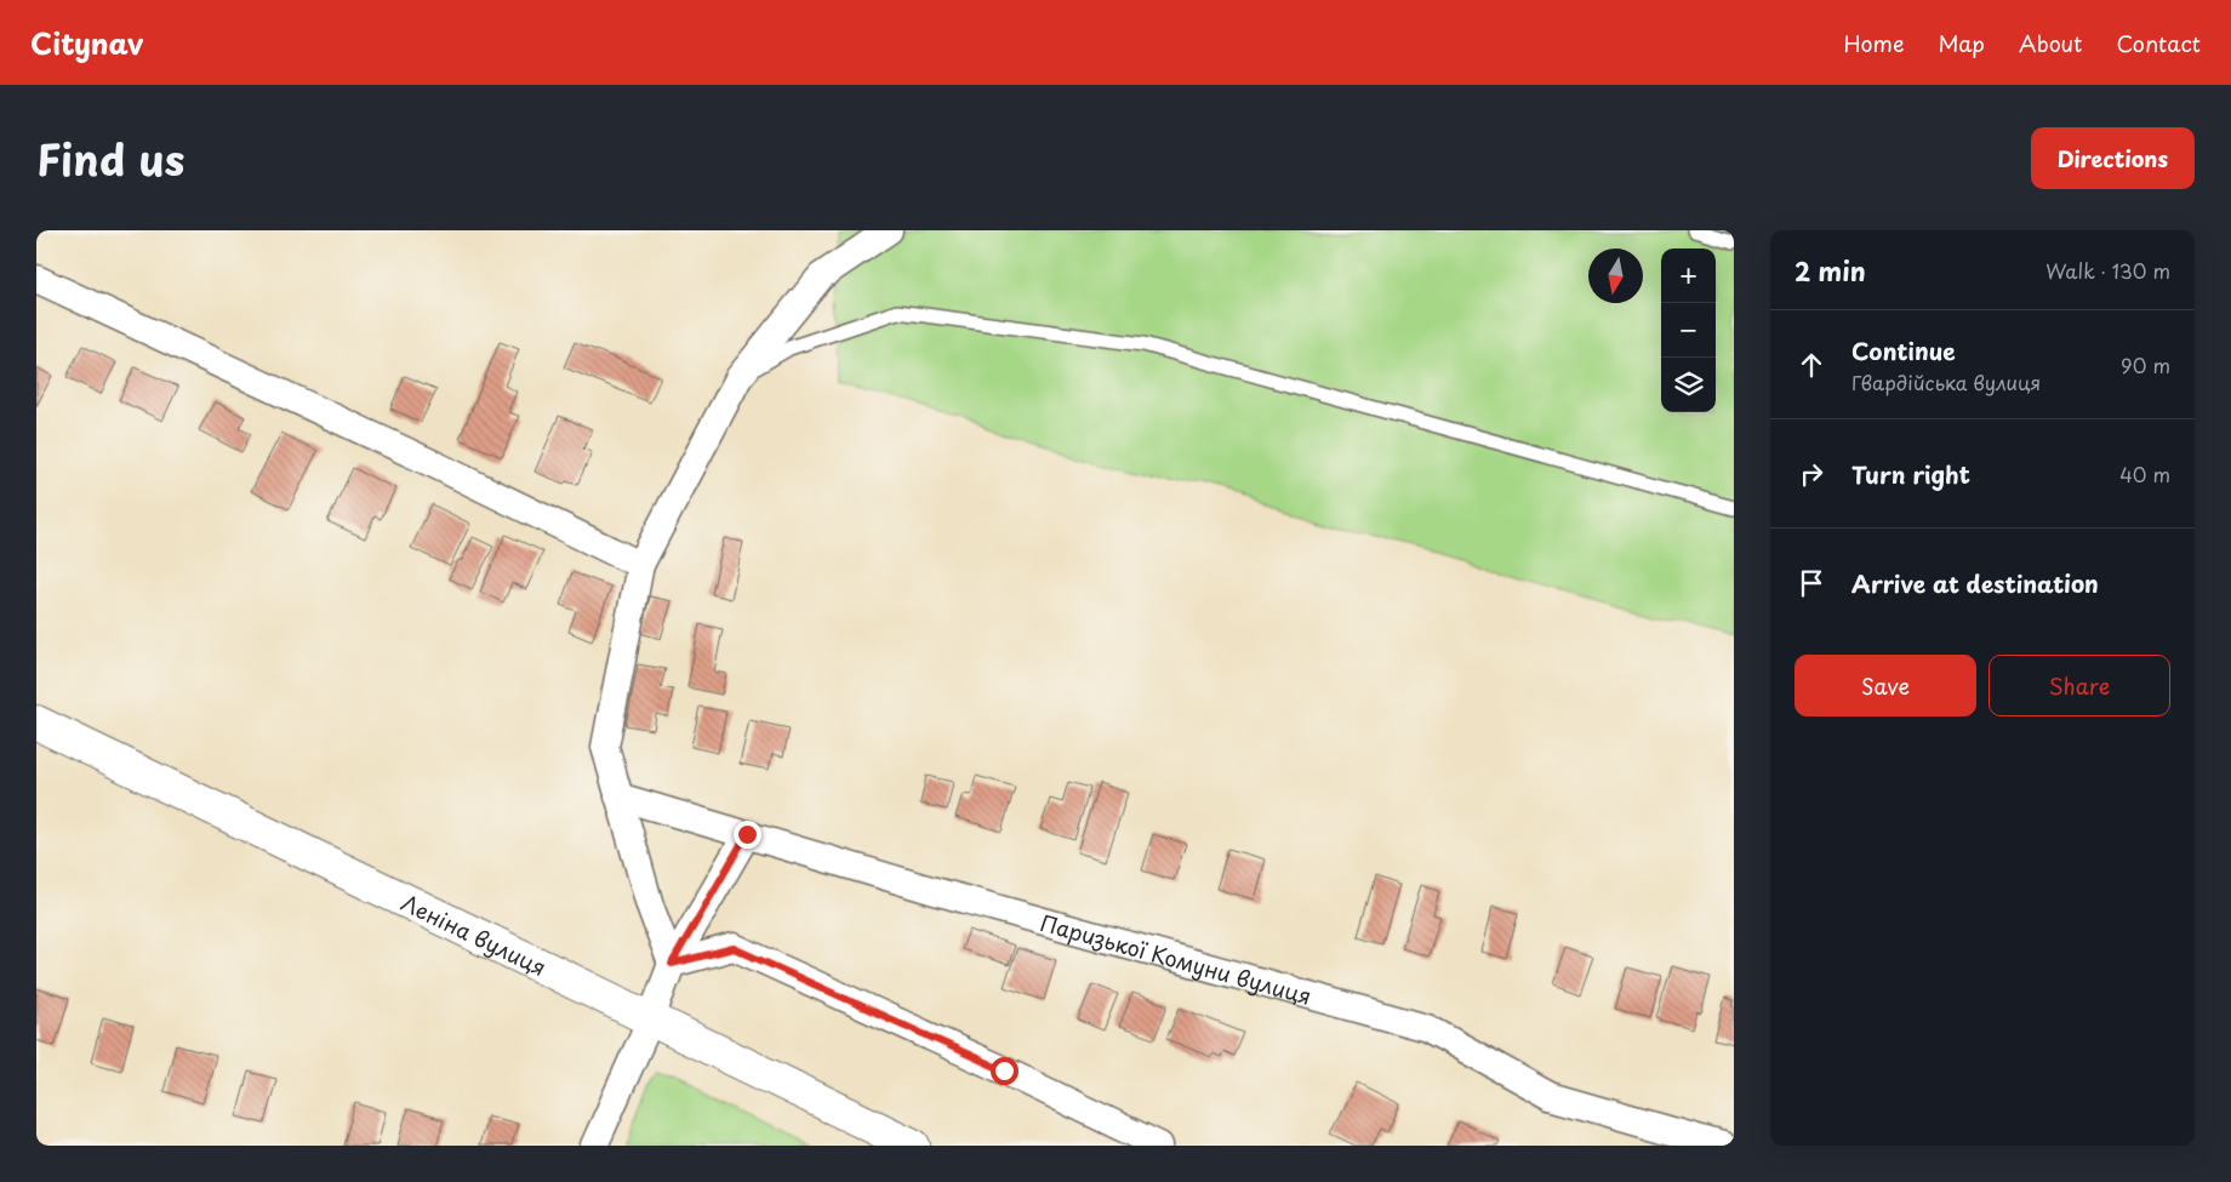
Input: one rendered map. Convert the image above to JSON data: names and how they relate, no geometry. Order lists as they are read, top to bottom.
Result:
{
  "streets": {
    "main road": ["Леніна вулиця"],
    "street": ["Паризької Комуни вулиця"]
  },
  "north": "bottom",
  "page": {
    "header": "Citynav",
    "nav": [
      "Home",
      "Map",
      "About",
      "Contact"
    ],
    "title": "Find us",
    "buttons": [
      "Directions",
      ["Save", "Share"]
    ],
    "heading": ["2 min", "Walk · 130 m"],
    "map_buttons": ["+", "−"],
    "list": [
      ["Continue", "Гвардійська вулиця", "90 m"],
      ["Turn right", "40 m"],
      "Arrive at destination"
    ]
  }
}
